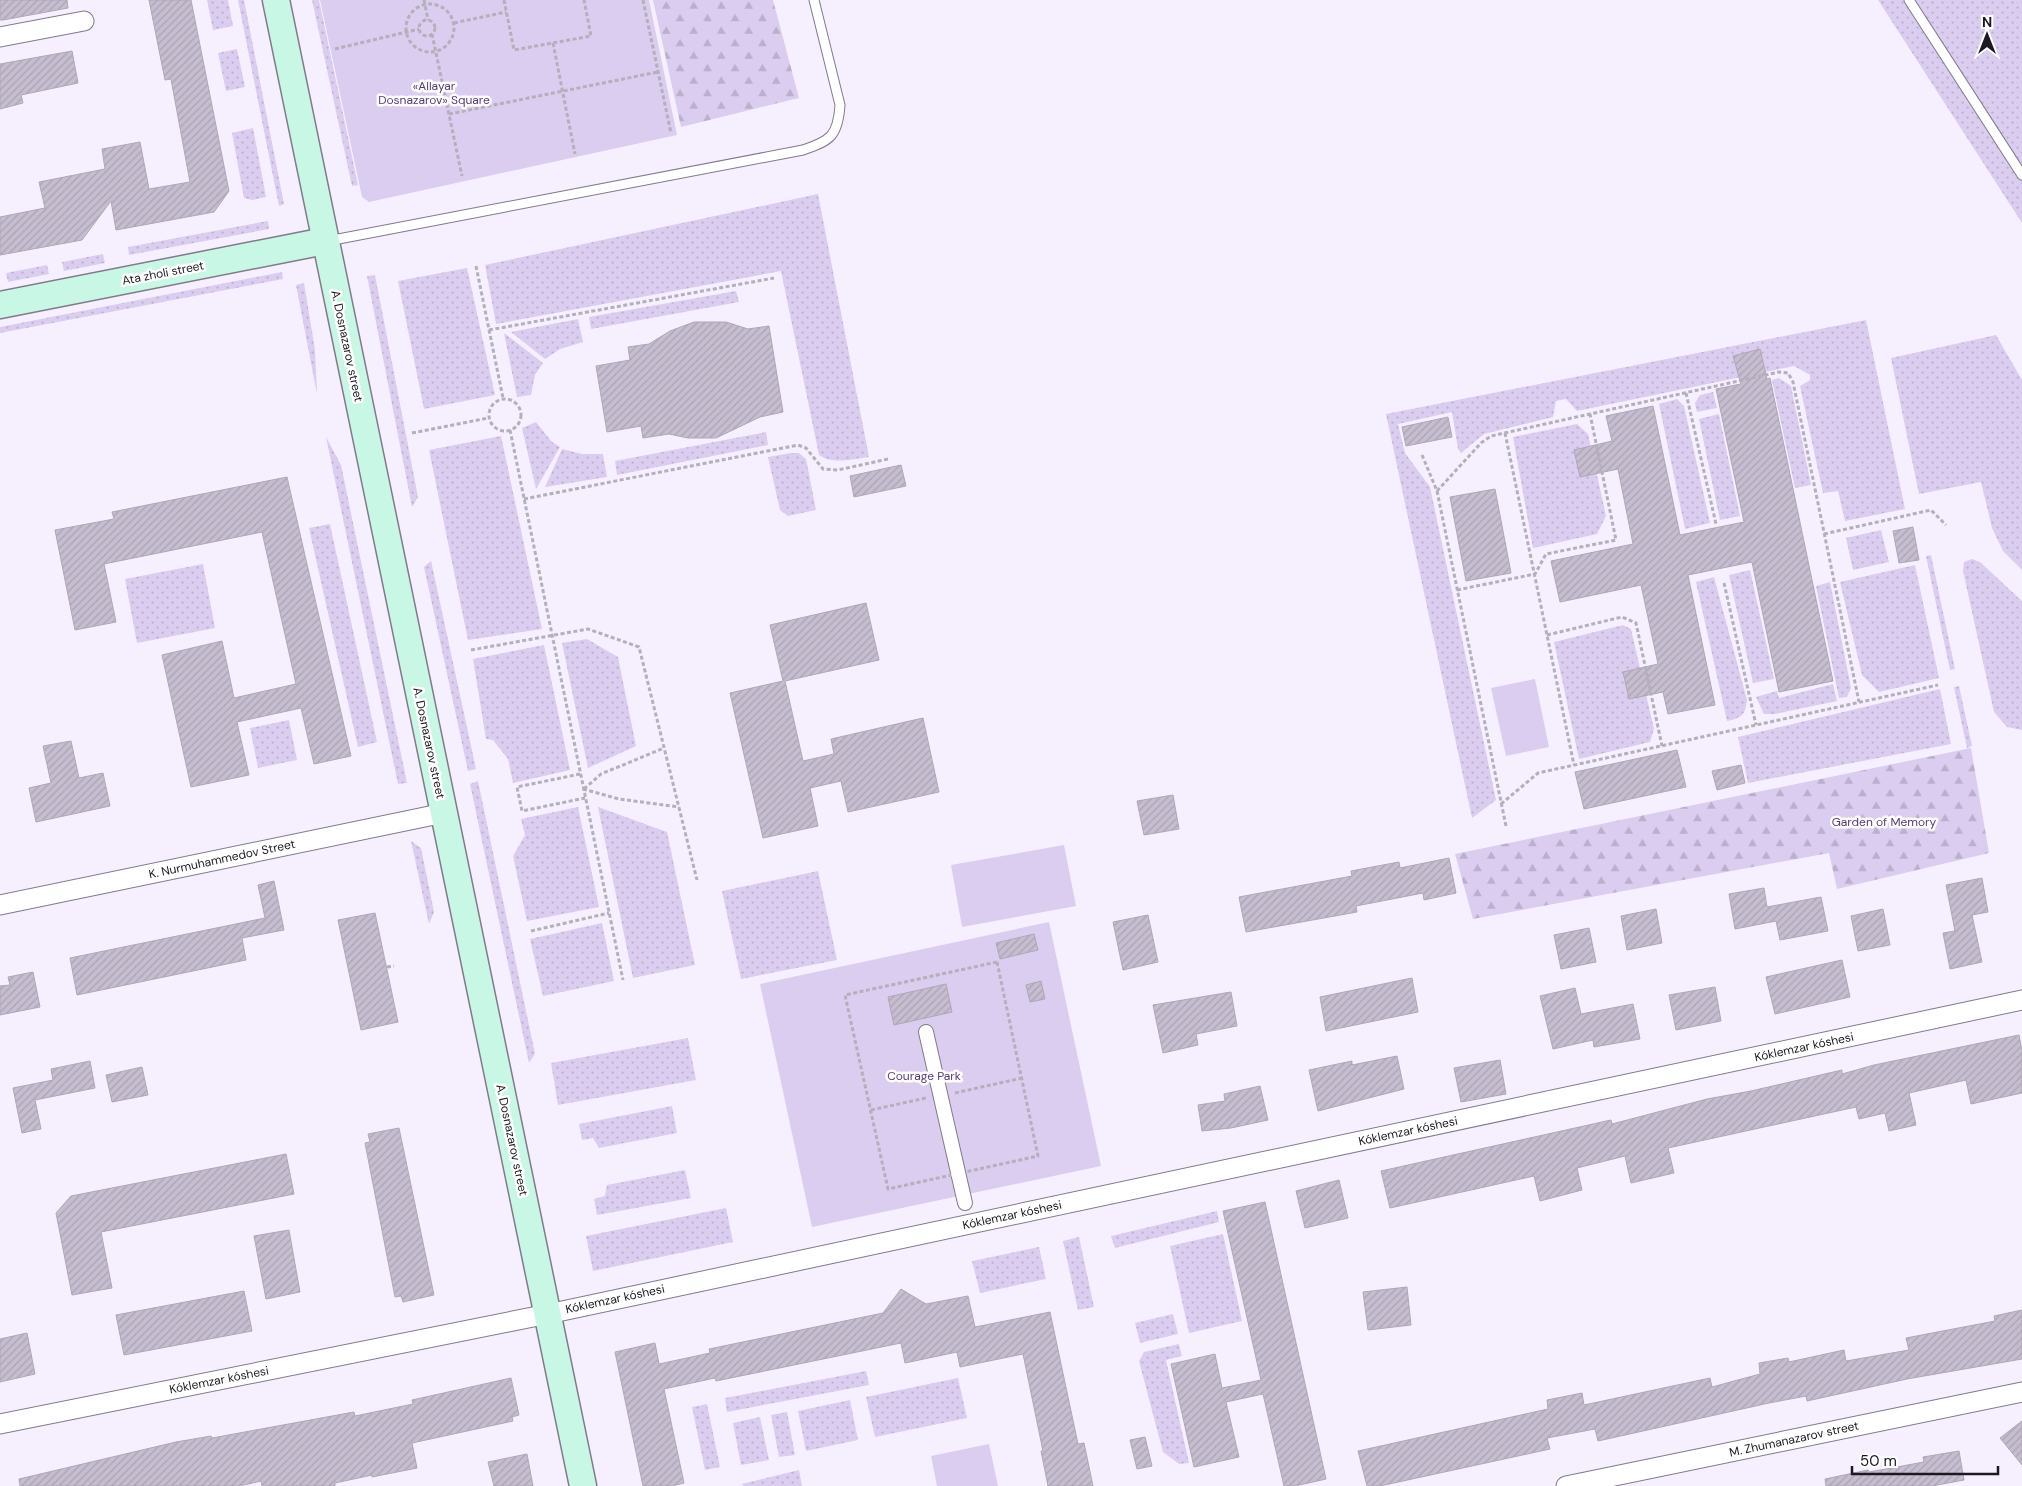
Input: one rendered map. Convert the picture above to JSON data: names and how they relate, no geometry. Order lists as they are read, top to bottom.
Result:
{
  "streets": {
    "main road": ["Ata zholi street", "A. Dosnazarov street"],
    "street": ["K. Nurmuhammedov Street", "Kóklemzar kóshesi", "M. Zhumanazarov street"]
  },
  "crossings": [
    ["Ata zholi street", "A. Dosnazarov street"],
    ["A. Dosnazarov street", "K. Nurmuhammedov Street"],
    ["A. Dosnazarov street", "Kóklemzar kóshesi"]
  ],
  "parks": ["«Allayar Dosnazarov» Square", "Garden of Memory", "Courage Park"],
  "scale_bar": "50 m",
  "north": "top"
}
